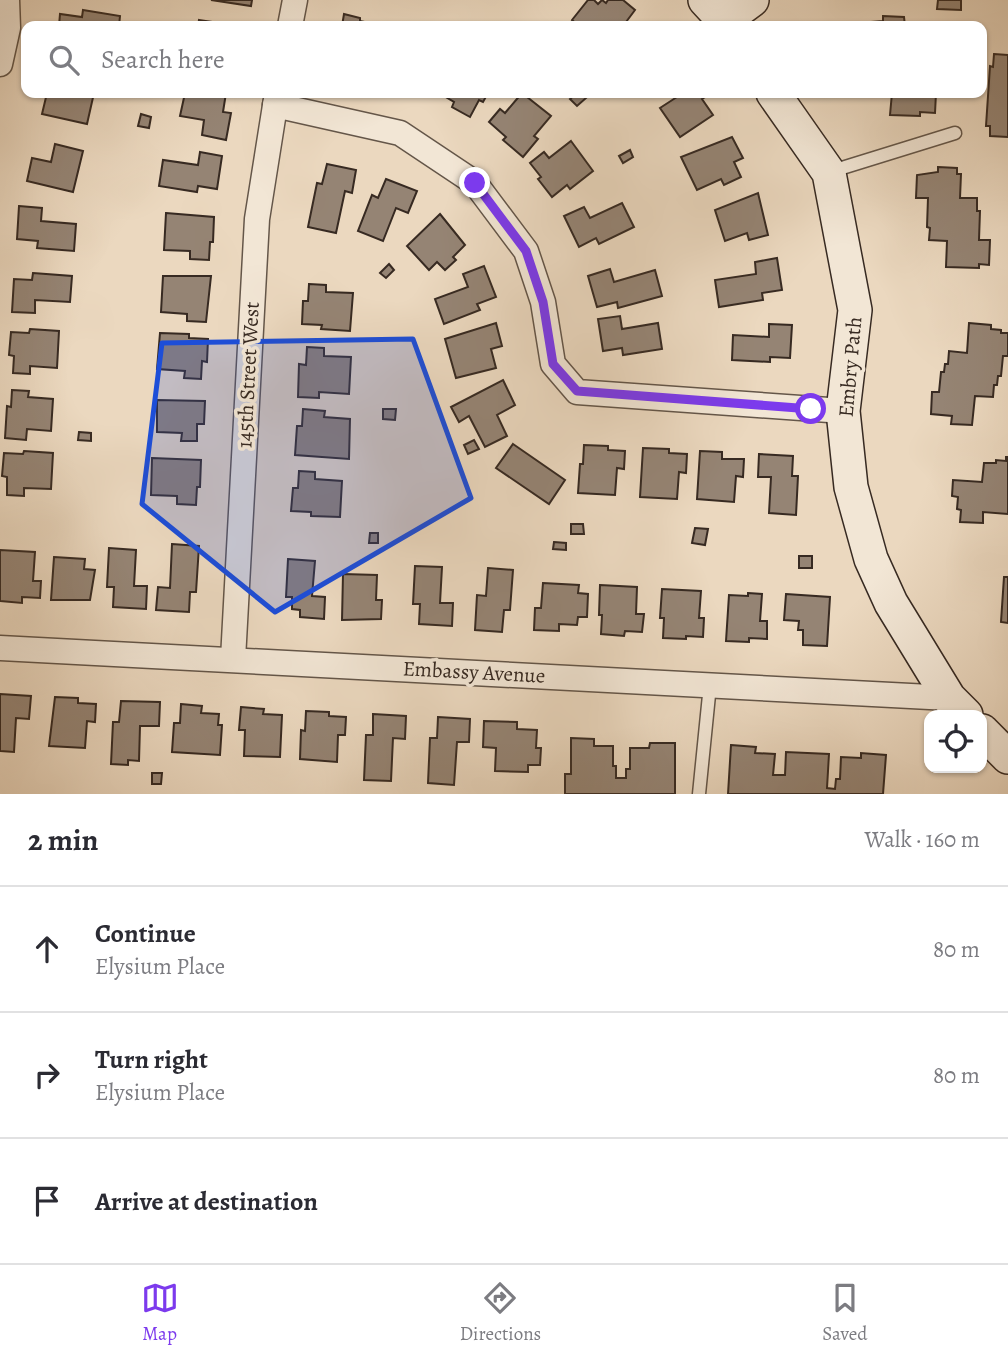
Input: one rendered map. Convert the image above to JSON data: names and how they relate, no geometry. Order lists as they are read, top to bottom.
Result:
{
  "streets": {
    "street": ["Embry Path", "145th Street West", "Embassy Avenue"]
  },
  "crossings": [
    ["Embry Path", "Embassy Avenue"],
    ["145th Street West", "Embassy Avenue"]
  ],
  "page": {
    "search": "Search here",
    "heading": ["2 min", "Walk · 160 m"],
    "list": [
      ["Continue", "Elysium Place", "80 m"],
      ["Turn right", "Elysium Place", "80 m"],
      "Arrive at destination"
    ],
    "nav": ["Map", "Directions", "Saved"]
  }
}
